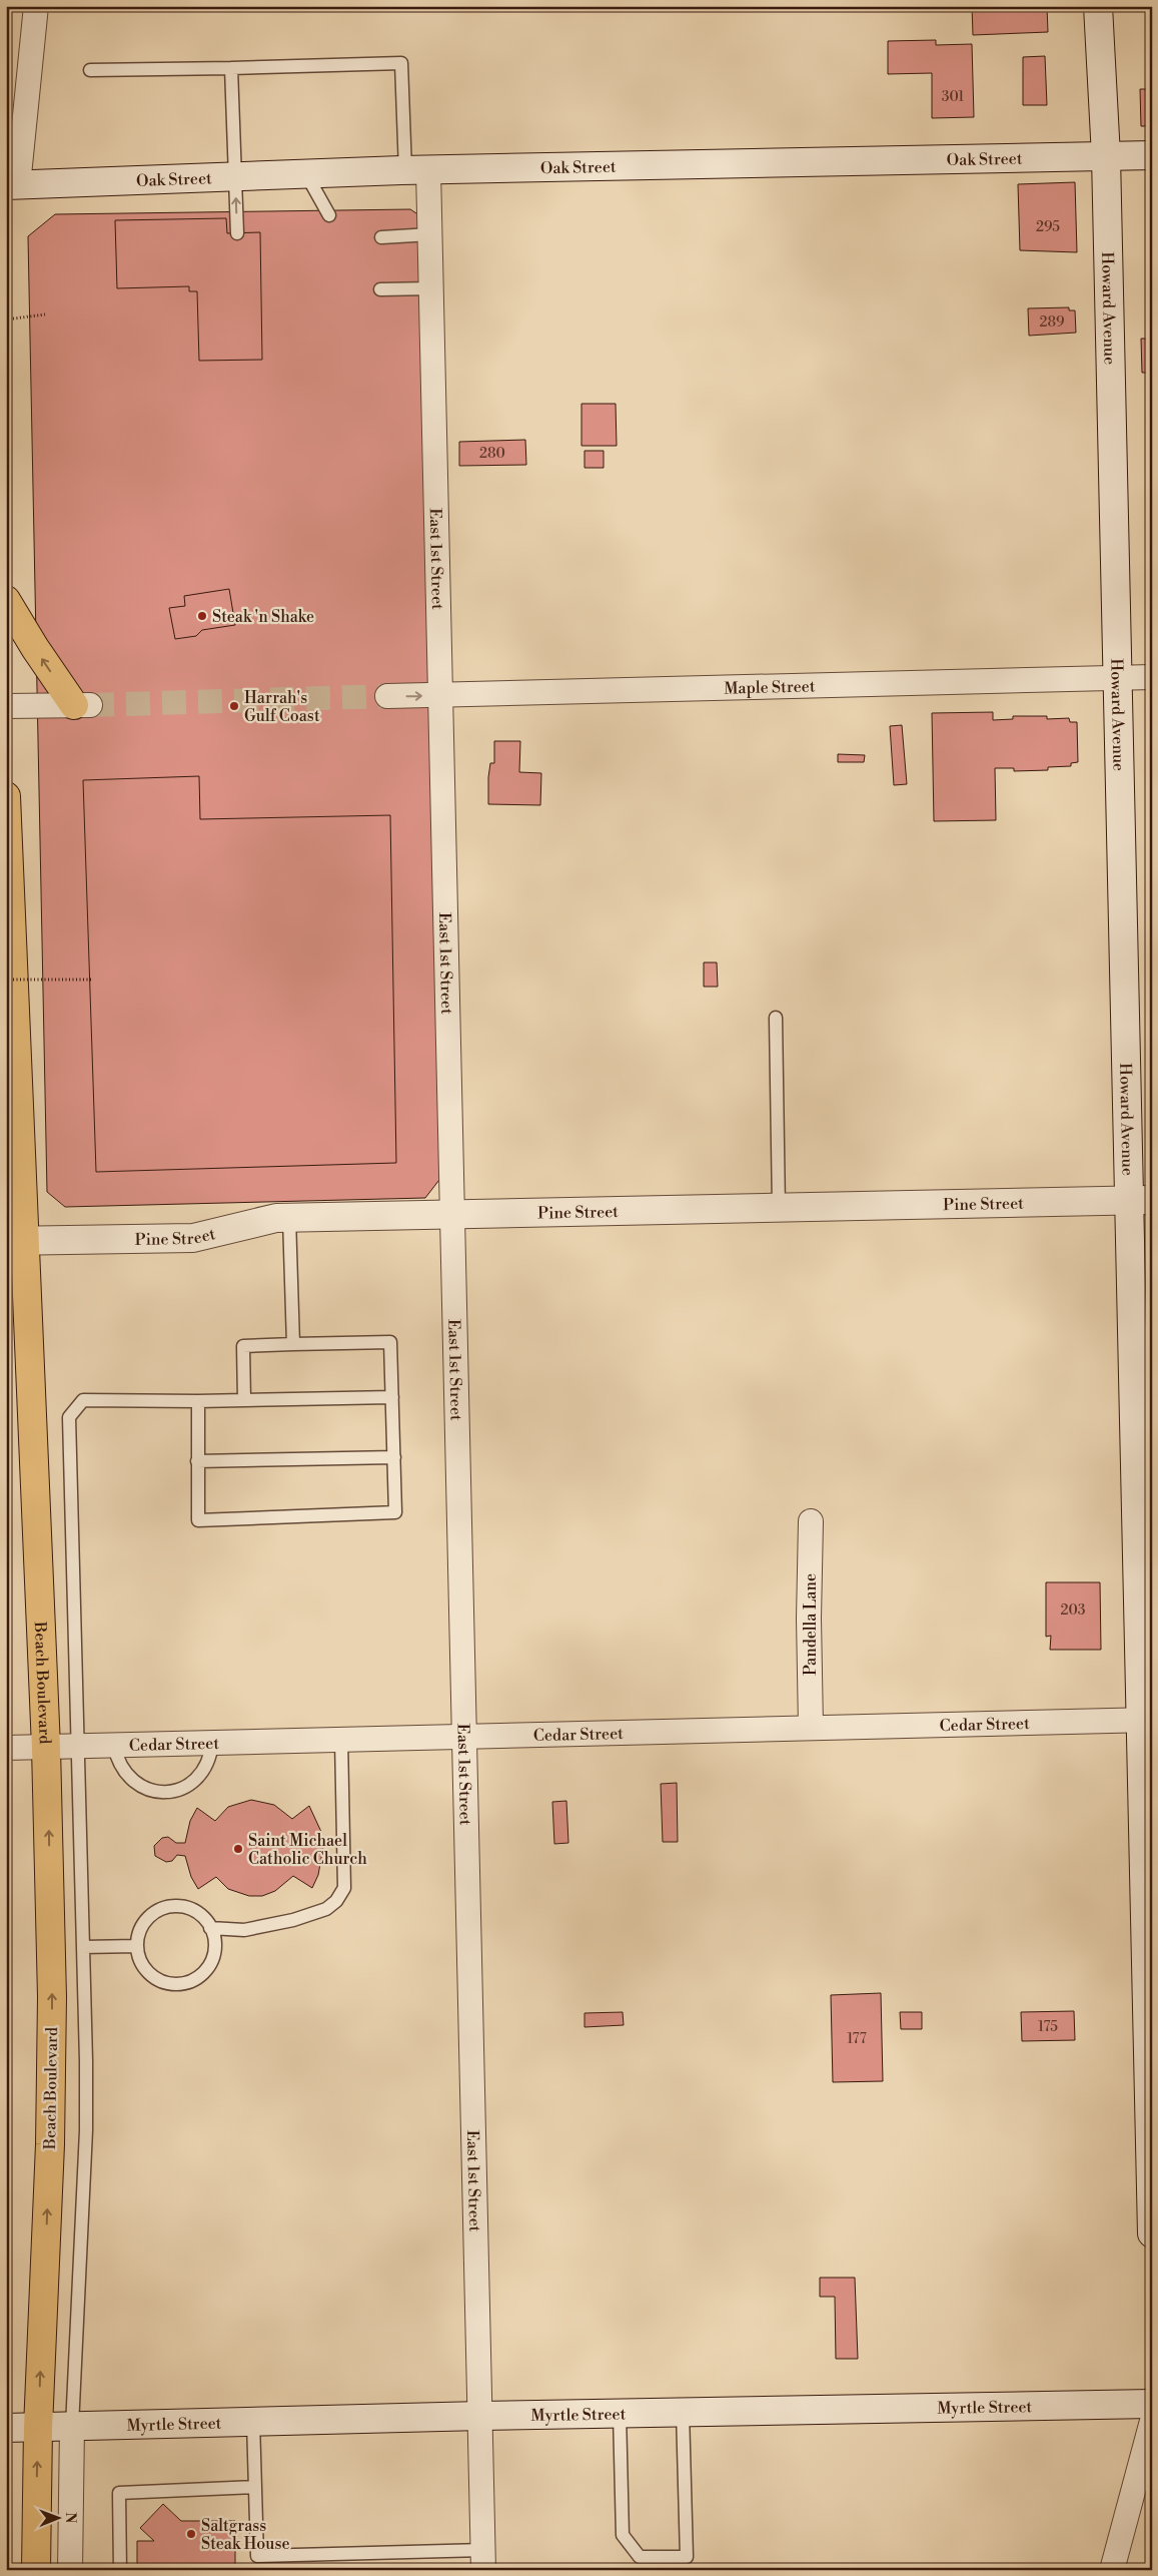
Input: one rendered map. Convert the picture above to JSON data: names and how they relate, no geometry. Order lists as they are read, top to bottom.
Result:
{
  "streets": {
    "main road": [
      "Oak Street",
      "Howard Avenue",
      "Pine Street",
      "Beach Boulevard",
      "Myrtle Street"
    ],
    "street": [
      "East 1st Street",
      "Maple Street",
      "Pandella Lane",
      "Cedar Street"
    ]
  },
  "crossings": [
    ["Oak Street", "Howard Avenue"],
    ["Oak Street", "East 1st Street"],
    ["Howard Avenue", "Maple Street"],
    ["Howard Avenue", "Pine Street"],
    ["Howard Avenue", "Cedar Street"],
    ["East 1st Street", "Maple Street"],
    ["East 1st Street", "Pine Street"],
    ["East 1st Street", "Cedar Street"],
    ["East 1st Street", "Myrtle Street"],
    ["Pine Street", "Beach Boulevard"],
    ["Pandella Lane", "Cedar Street"],
    ["Beach Boulevard", "Cedar Street"],
    ["Beach Boulevard", "Myrtle Street"]
  ],
  "one_way": ["Beach Boulevard"],
  "places": [
    "Steak 'n Shake",
    "Harrah's Gulf Coast",
    "Saint Michael Catholic Church",
    "Saltgrass Steak House"
  ],
  "house_numbers": [
    "301",
    "295",
    "289",
    "280",
    "203",
    "175",
    "177"
  ],
  "north": "right"
}
